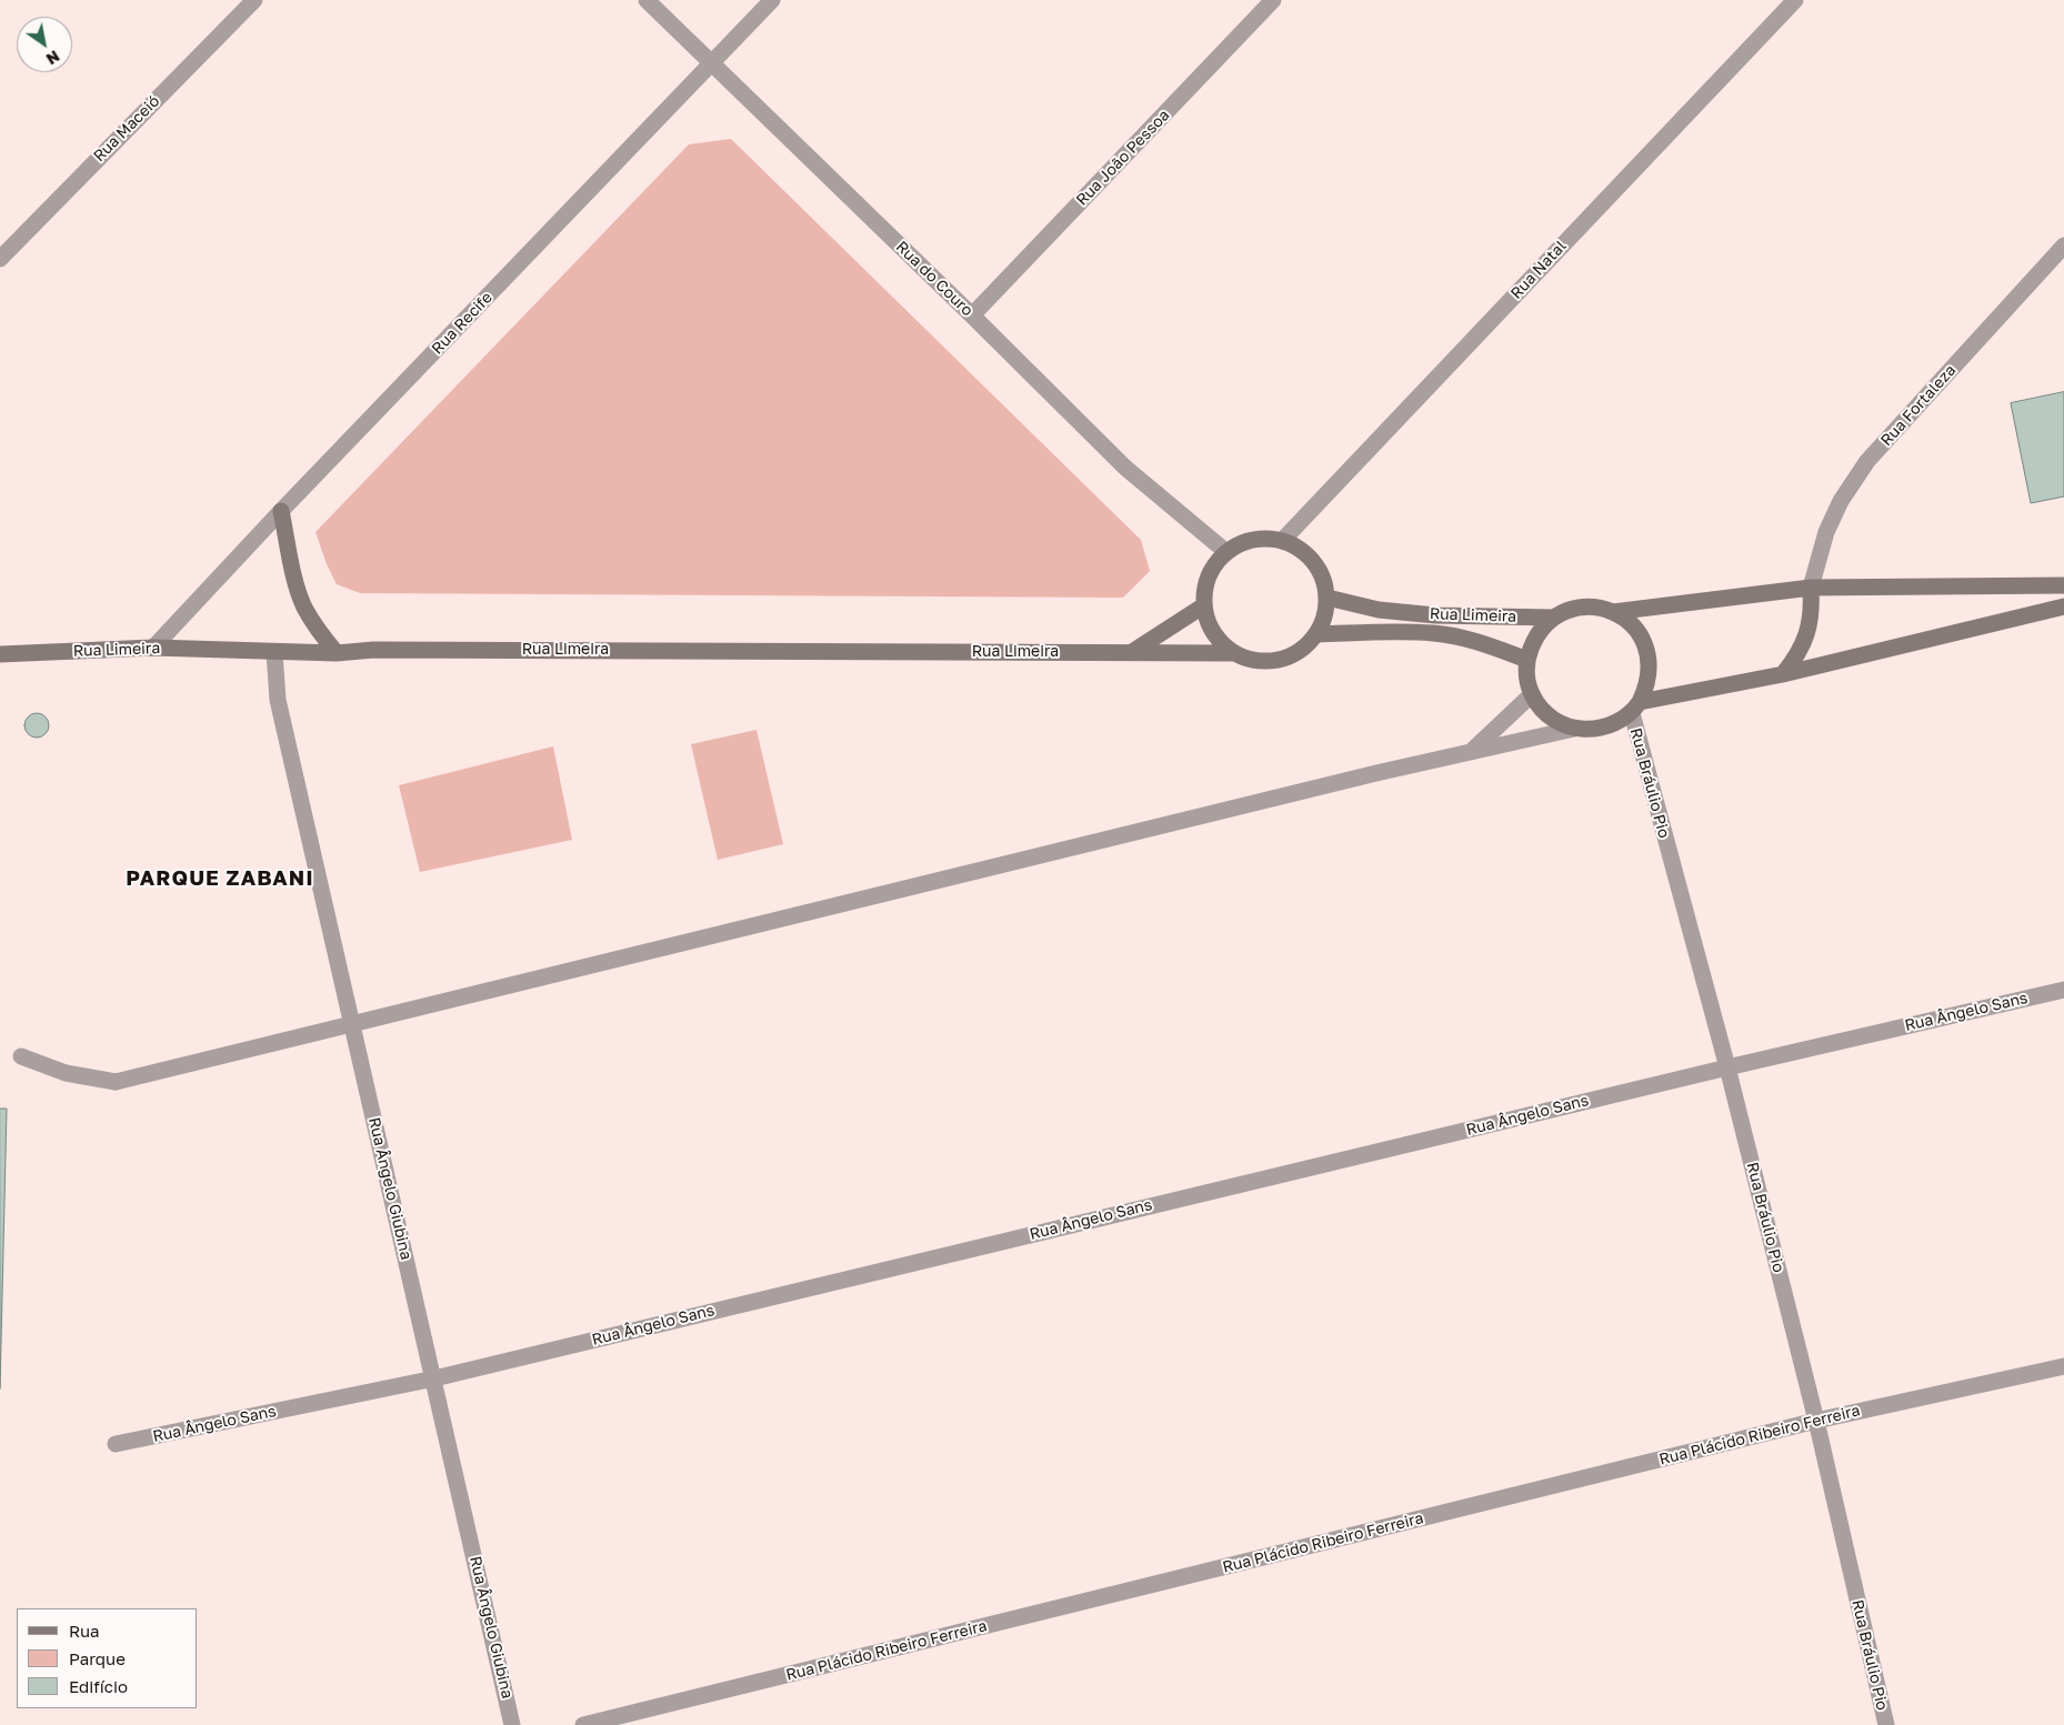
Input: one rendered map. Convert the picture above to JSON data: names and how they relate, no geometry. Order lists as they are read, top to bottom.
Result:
{
  "streets": {
    "main road": ["Rua Limeira"],
    "street": [
      "Rua Maceió",
      "Rua João Pessoa",
      "Rua Natal",
      "Rua do Couro",
      "Rua Recife",
      "Rua Fortaleza",
      "Rua Bráulio Pio",
      "Rua Ângelo Sans",
      "Rua Ângelo Giubina",
      "Rua Plácido Ribeiro Ferreira"
    ]
  },
  "crossings": [
    ["Rua João Pessoa", "Rua do Couro"],
    ["Rua Natal", "Rua do Couro"],
    ["Rua Natal", "Rua Limeira"],
    ["Rua do Couro", "Rua Recife"],
    ["Rua do Couro", "Rua Limeira"],
    ["Rua Recife", "Rua Limeira"],
    ["Rua Limeira", "Rua Bráulio Pio"],
    ["Rua Limeira", "Rua Ângelo Giubina"],
    ["Rua Bráulio Pio", "Rua Ângelo Sans"],
    ["Rua Bráulio Pio", "Rua Plácido Ribeiro Ferreira"],
    ["Rua Ângelo Sans", "Rua Ângelo Giubina"]
  ],
  "districts": ["PARQUE ZABANI"],
  "legend": ["Rua", "Parque", "Edifício"],
  "north": "bottom right"
}
